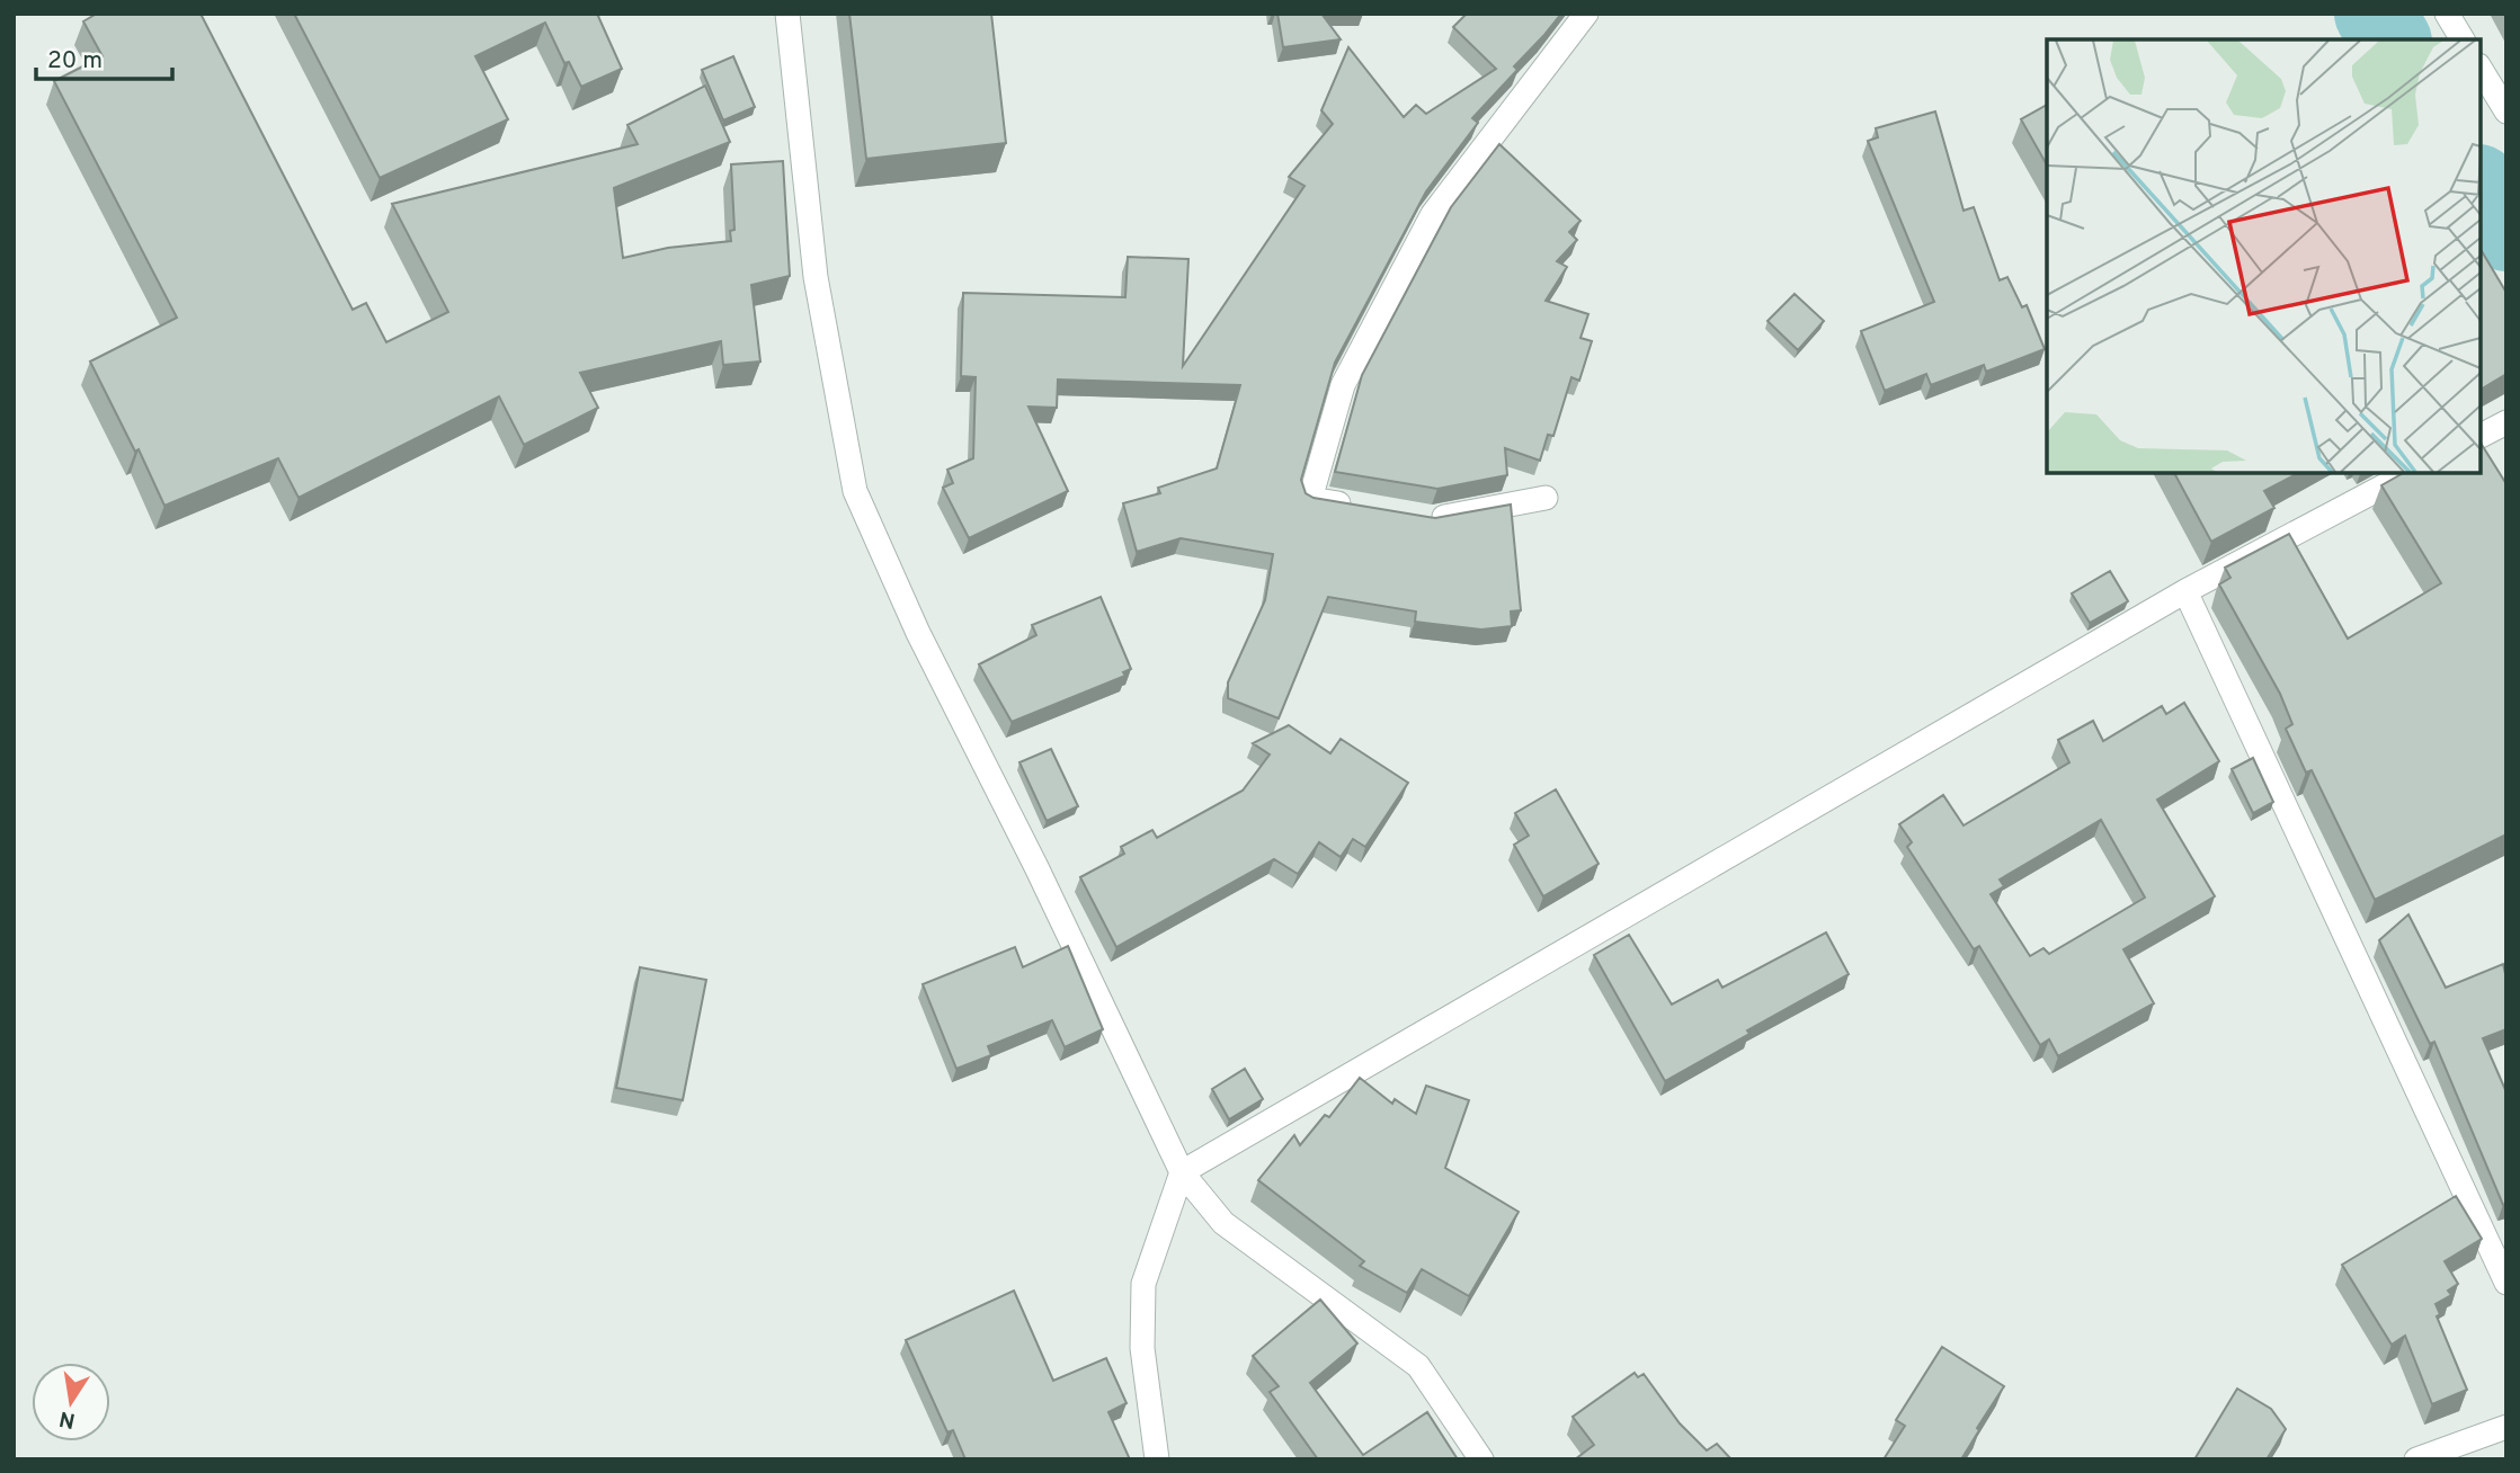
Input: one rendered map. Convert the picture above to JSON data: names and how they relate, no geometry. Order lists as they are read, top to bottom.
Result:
{
  "scale_bar": "20 m",
  "north": "bottom"
}
